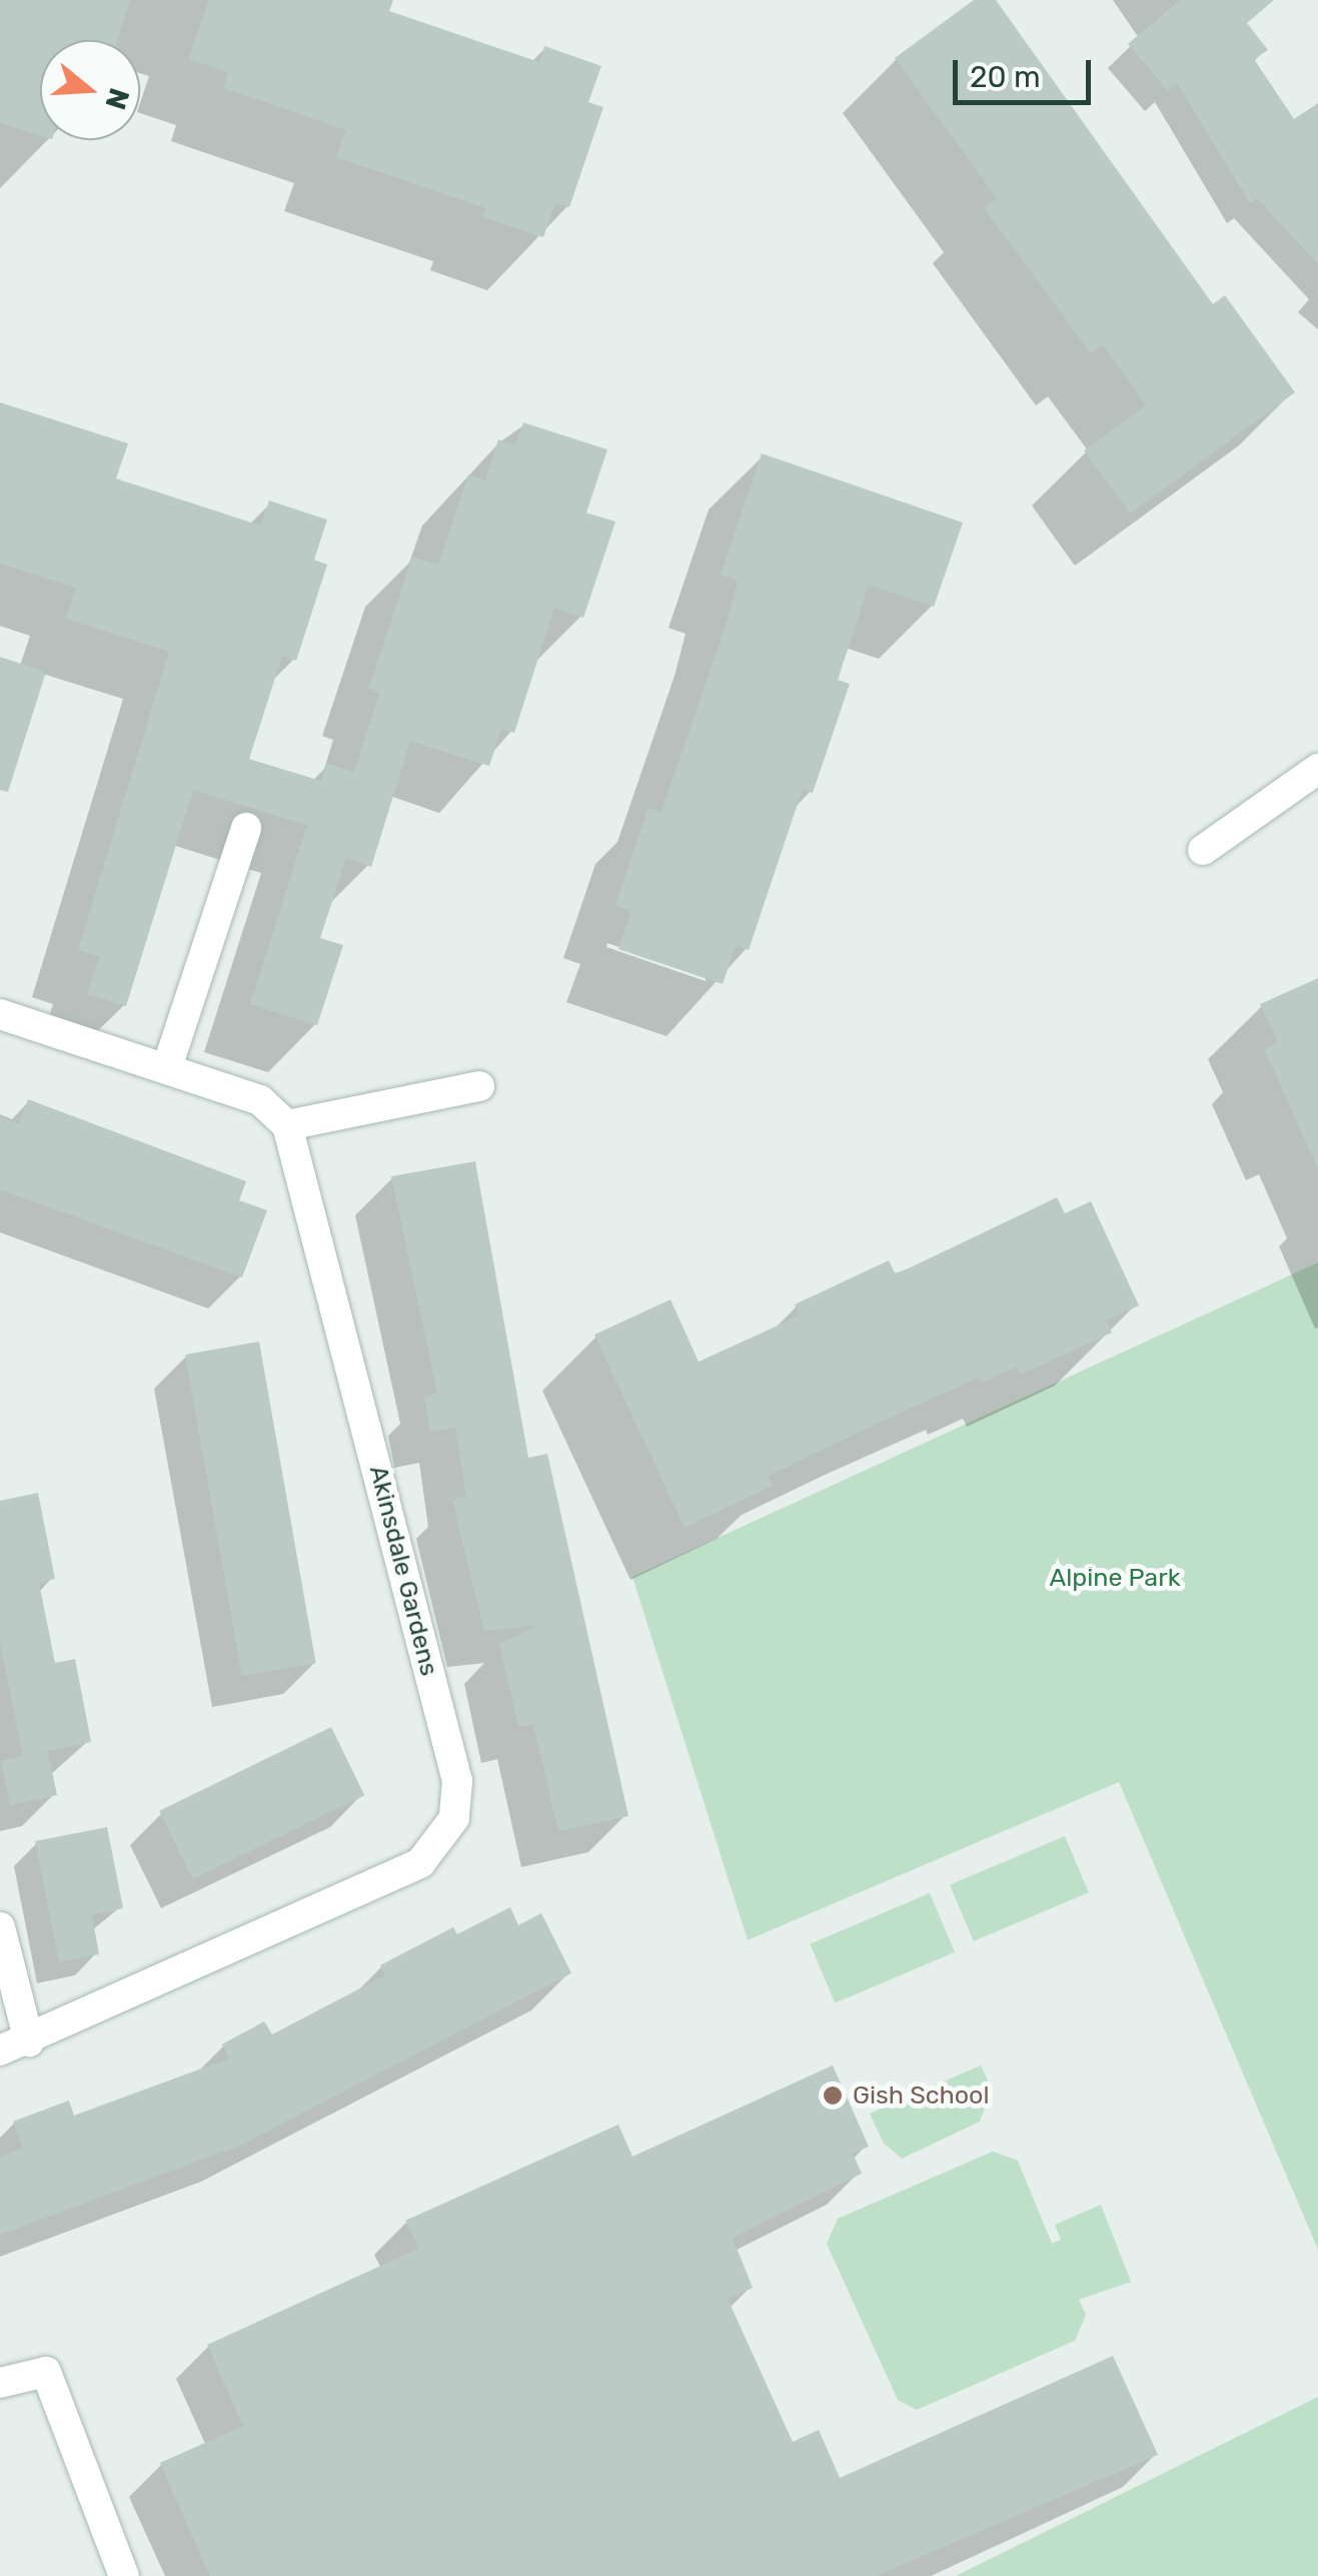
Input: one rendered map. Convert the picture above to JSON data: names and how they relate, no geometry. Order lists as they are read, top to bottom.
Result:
{
  "streets": {
    "street": ["Akinsdale Gardens"]
  },
  "parks": ["Alpine Park"],
  "places": ["Gish School"],
  "scale_bar": "20 m",
  "north": "right"
}
